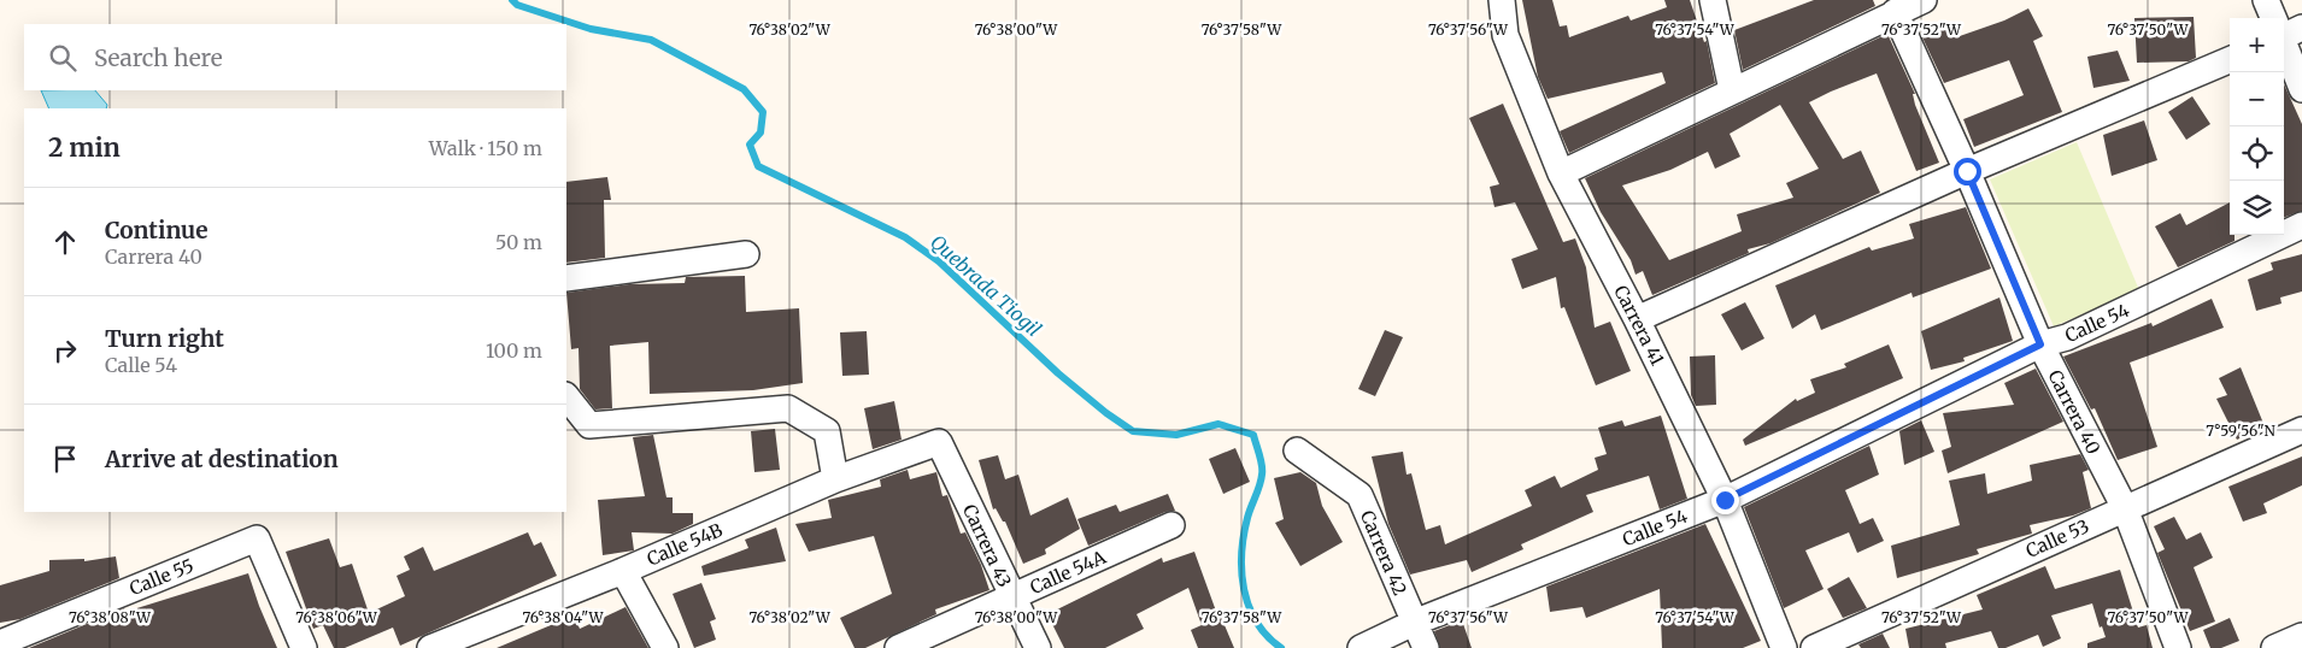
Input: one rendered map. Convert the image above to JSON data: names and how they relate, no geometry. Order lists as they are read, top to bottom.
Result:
{
  "streets": {
    "street": [
      "Calle 54",
      "Carrera 41",
      "Carrera 40",
      "Calle 53",
      "Calle 54B",
      "Carrera 43",
      "Carrera 42",
      "Calle 54A",
      "Calle 55"
    ]
  },
  "crossings": [
    ["Calle 54", "Carrera 41"],
    ["Calle 54", "Carrera 40"],
    ["Calle 54", "Carrera 42"],
    ["Carrera 40", "Calle 53"],
    ["Calle 54B", "Carrera 43"],
    ["Carrera 43", "Calle 54A"]
  ],
  "water": ["Quebrada Tiogil"],
  "page": {
    "map_buttons": ["+", "−"],
    "search": "Search here",
    "heading": ["2 min", "Walk · 150 m"],
    "list": [
      ["Continue", "Carrera 40", "50 m"],
      ["Turn right", "Calle 54", "100 m"],
      "Arrive at destination"
    ]
  },
  "coordinates": [
    "76°38'02\"W",
    "76°38'00\"W",
    "76°37'58\"W",
    "76°37'56\"W",
    "76°37'54\"W",
    "76°37'52\"W",
    "76°37'50\"W",
    "7°59'56\"N",
    "76°38'08\"W",
    "76°38'06\"W",
    "76°38'04\"W"
  ]
}
